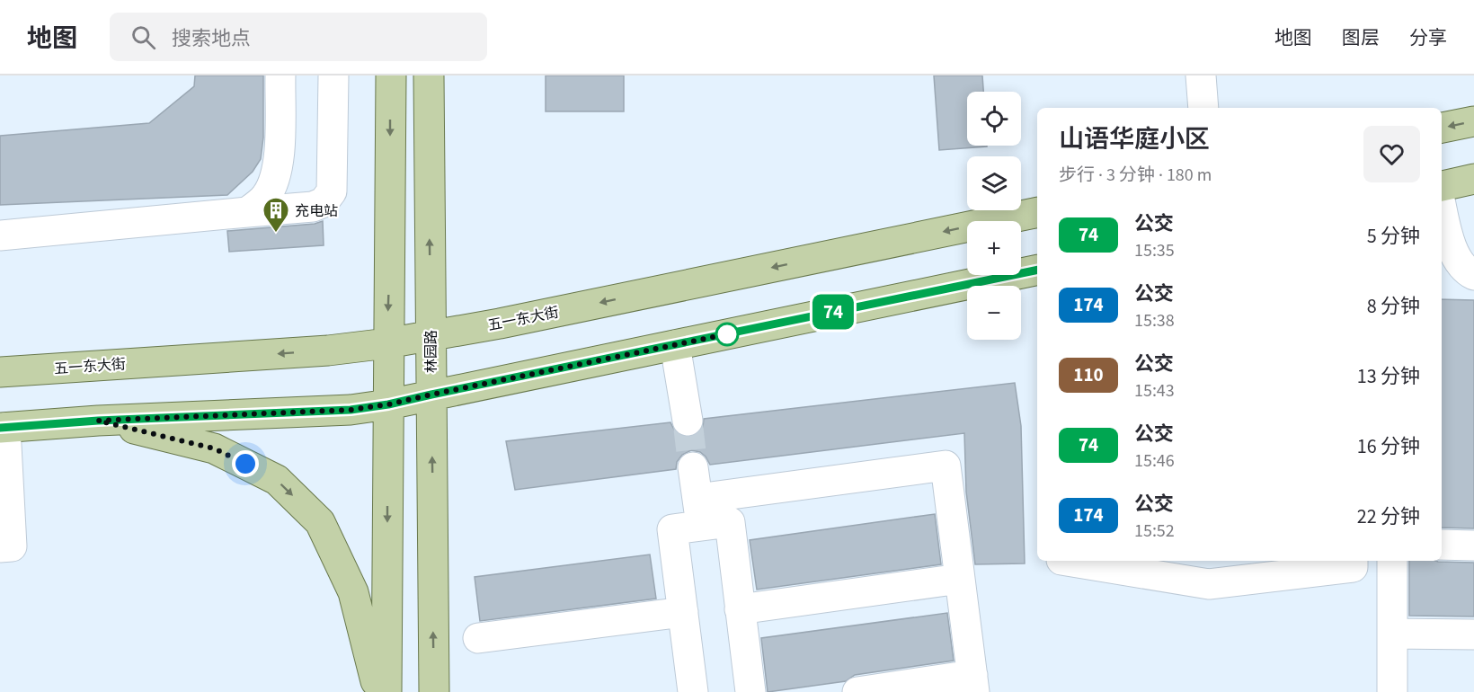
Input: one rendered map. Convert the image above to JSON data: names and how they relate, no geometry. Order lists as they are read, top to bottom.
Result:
{
  "streets": {
    "main road": ["五一东大街", "林园路"]
  },
  "crossings": [
    ["五一东大街", "林园路"]
  ],
  "places": {
    "building": ["充电站"]
  },
  "lines": ["bus line 74"],
  "page": {
    "header": "地图",
    "search": "搜索地点",
    "nav": ["地图", "图层", "分享"],
    "on_map": "74",
    "map_buttons": ["+", "−"],
    "heading": ["山语华庭小区", "步行 · 3 分钟 · 180 m"],
    "list": [
      {
        "mark": "74",
        "name": "公交",
        "note": "15:35",
        "value": "5 分钟"
      },
      {
        "mark": "174",
        "name": "公交",
        "note": "15:38",
        "value": "8 分钟"
      },
      {
        "mark": "110",
        "name": "公交",
        "note": "15:43",
        "value": "13 分钟"
      },
      {
        "mark": "74",
        "name": "公交",
        "note": "15:46",
        "value": "16 分钟"
      },
      {
        "mark": "174",
        "name": "公交",
        "note": "15:52",
        "value": "22 分钟"
      }
    ]
  }
}
